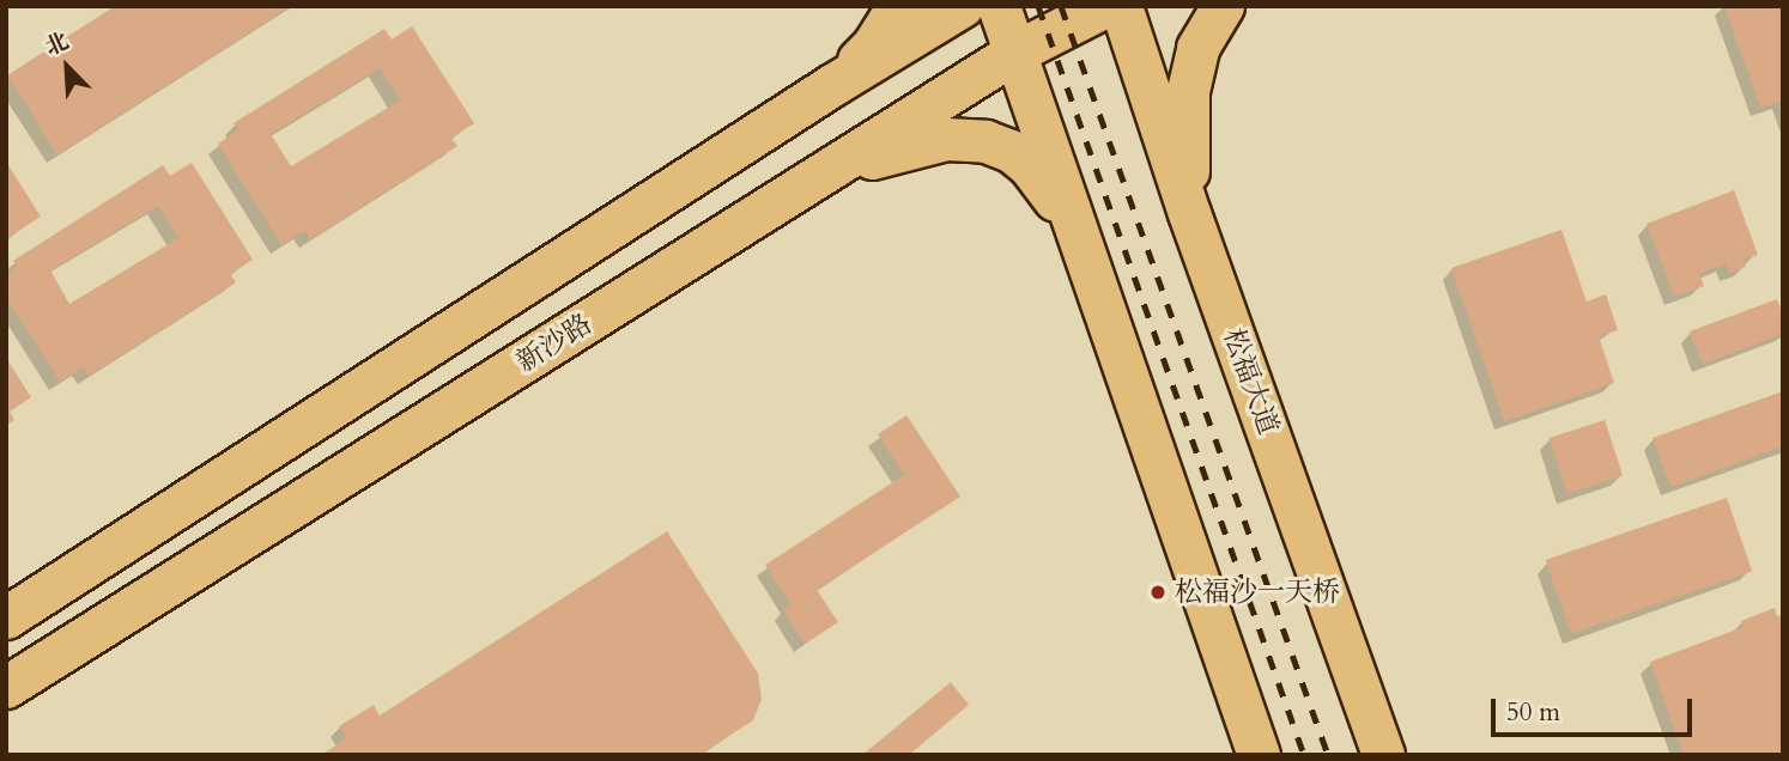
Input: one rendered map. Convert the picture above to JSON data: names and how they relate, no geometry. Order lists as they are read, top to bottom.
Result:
{
  "streets": {
    "main road": ["新沙路", "松福大道"]
  },
  "places": ["松福沙一天桥"],
  "scale_bar": "50 m",
  "north": "top left"
}
